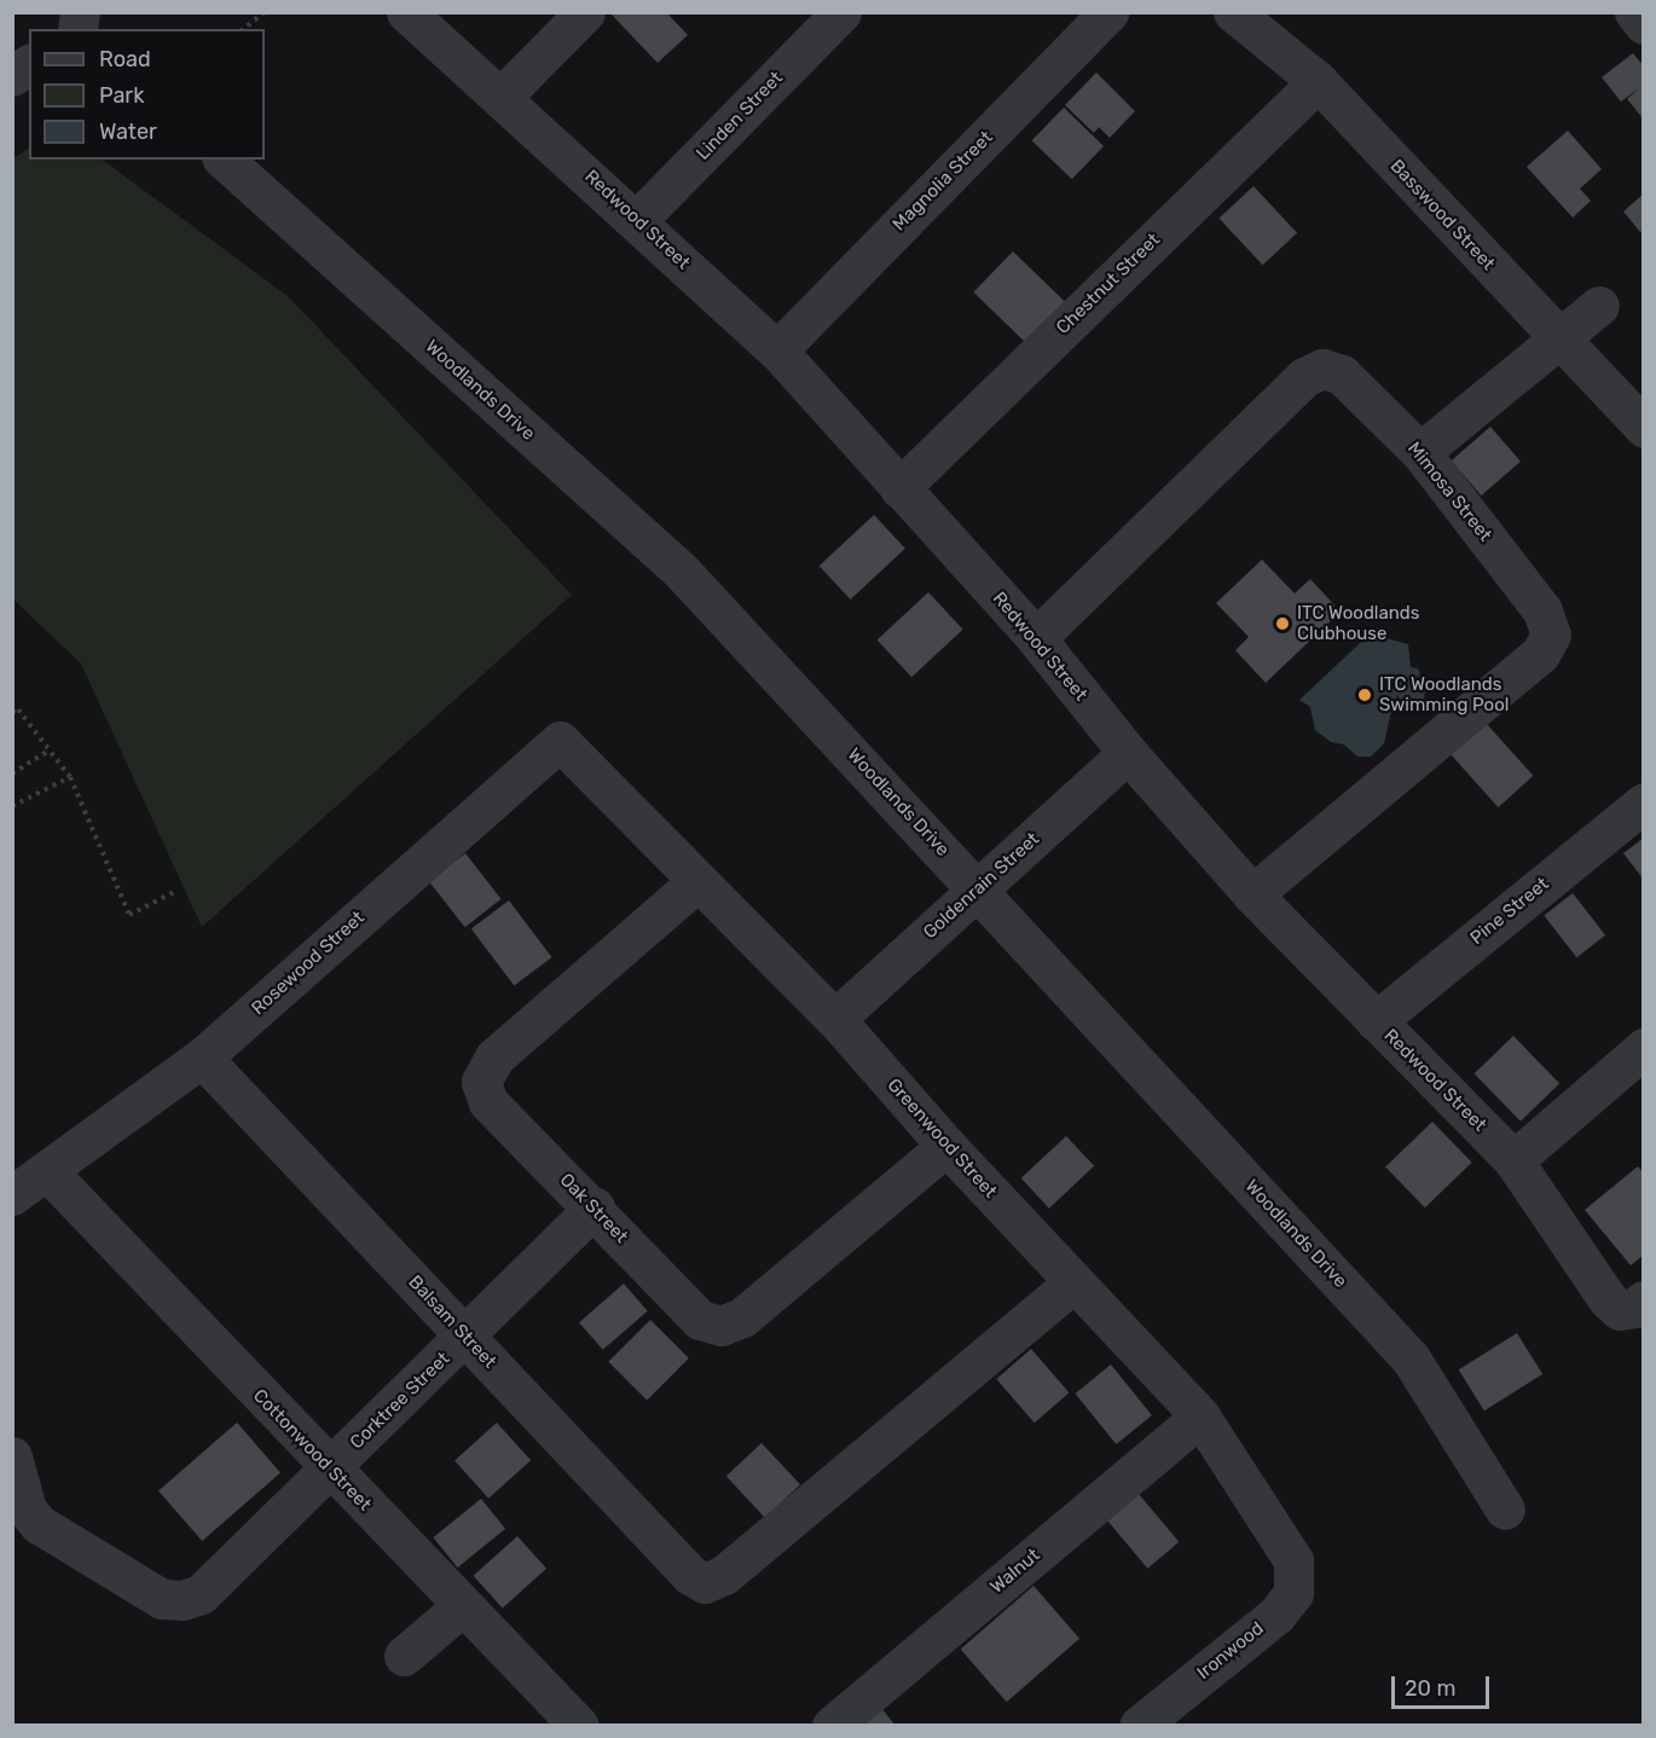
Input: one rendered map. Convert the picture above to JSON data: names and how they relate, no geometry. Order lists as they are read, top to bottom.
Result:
{
  "streets": {
    "street": [
      "Linden Street",
      "Magnolia Street",
      "Basswood Street",
      "Redwood Street",
      "Chestnut Street",
      "Woodlands Drive",
      "Mimosa Street",
      "Goldenrain Street",
      "Pine Street",
      "Rosewood Street",
      "Greenwood Street",
      "Oak Street",
      "Balsam Street",
      "Corktree Street",
      "Cottonwood Street",
      "Walnut",
      "Ironwood"
    ]
  },
  "crossings": [
    ["Linden Street", "Redwood Street"],
    ["Magnolia Street", "Redwood Street"],
    ["Basswood Street", "Chestnut Street"],
    ["Redwood Street", "Chestnut Street"],
    ["Redwood Street", "Mimosa Street"],
    ["Redwood Street", "Goldenrain Street"],
    ["Redwood Street", "Pine Street"],
    ["Woodlands Drive", "Goldenrain Street"],
    ["Goldenrain Street", "Greenwood Street"],
    ["Rosewood Street", "Greenwood Street"],
    ["Rosewood Street", "Balsam Street"],
    ["Rosewood Street", "Cottonwood Street"],
    ["Greenwood Street", "Oak Street"],
    ["Greenwood Street", "Balsam Street"],
    ["Greenwood Street", "Walnut"],
    ["Greenwood Street", "Ironwood"],
    ["Oak Street", "Corktree Street"],
    ["Balsam Street", "Corktree Street"],
    ["Corktree Street", "Cottonwood Street"]
  ],
  "places": ["ITC Woodlands Clubhouse", "ITC Woodlands Swimming Pool"],
  "legend": ["Road", "Park", "Water"],
  "scale_bar": "20 m"
}
